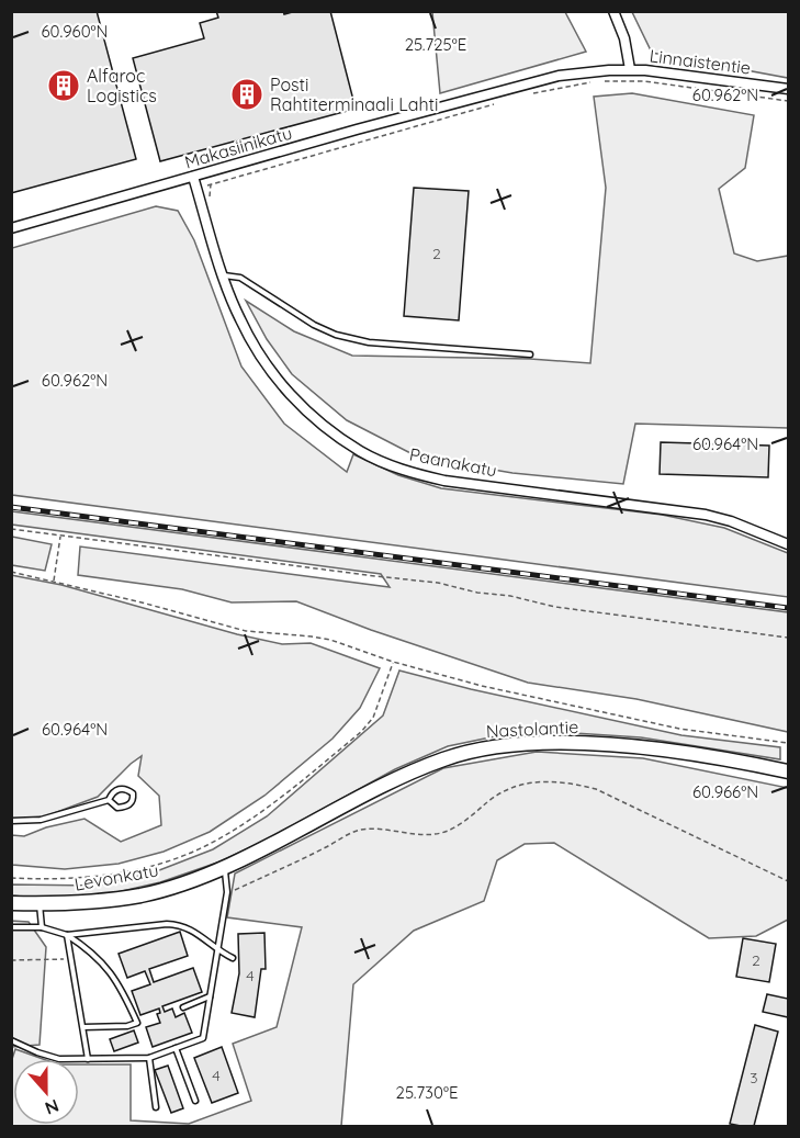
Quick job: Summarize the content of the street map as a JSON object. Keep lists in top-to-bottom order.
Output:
{
  "streets": {
    "main road": ["Nastolantie", "Levonkatu"],
    "street": ["Linnaistentie", "Makasiinikatu", "Paanakatu"]
  },
  "crossings": [
    ["Linnaistentie", "Makasiinikatu"],
    ["Makasiinikatu", "Paanakatu"],
    ["Nastolantie", "Levonkatu"]
  ],
  "places": {
    "building": ["Alfaroc Logistics", "Posti Rahtiterminaali Lahti"]
  },
  "house_numbers": [
    "2",
    "2",
    "4",
    "4",
    "3"
  ],
  "north": "bottom",
  "coordinates": [
    "60.960°N",
    "25.725°E",
    "60.962°N",
    "60.964°N",
    "60.966°N",
    "25.730°E"
  ]
}
